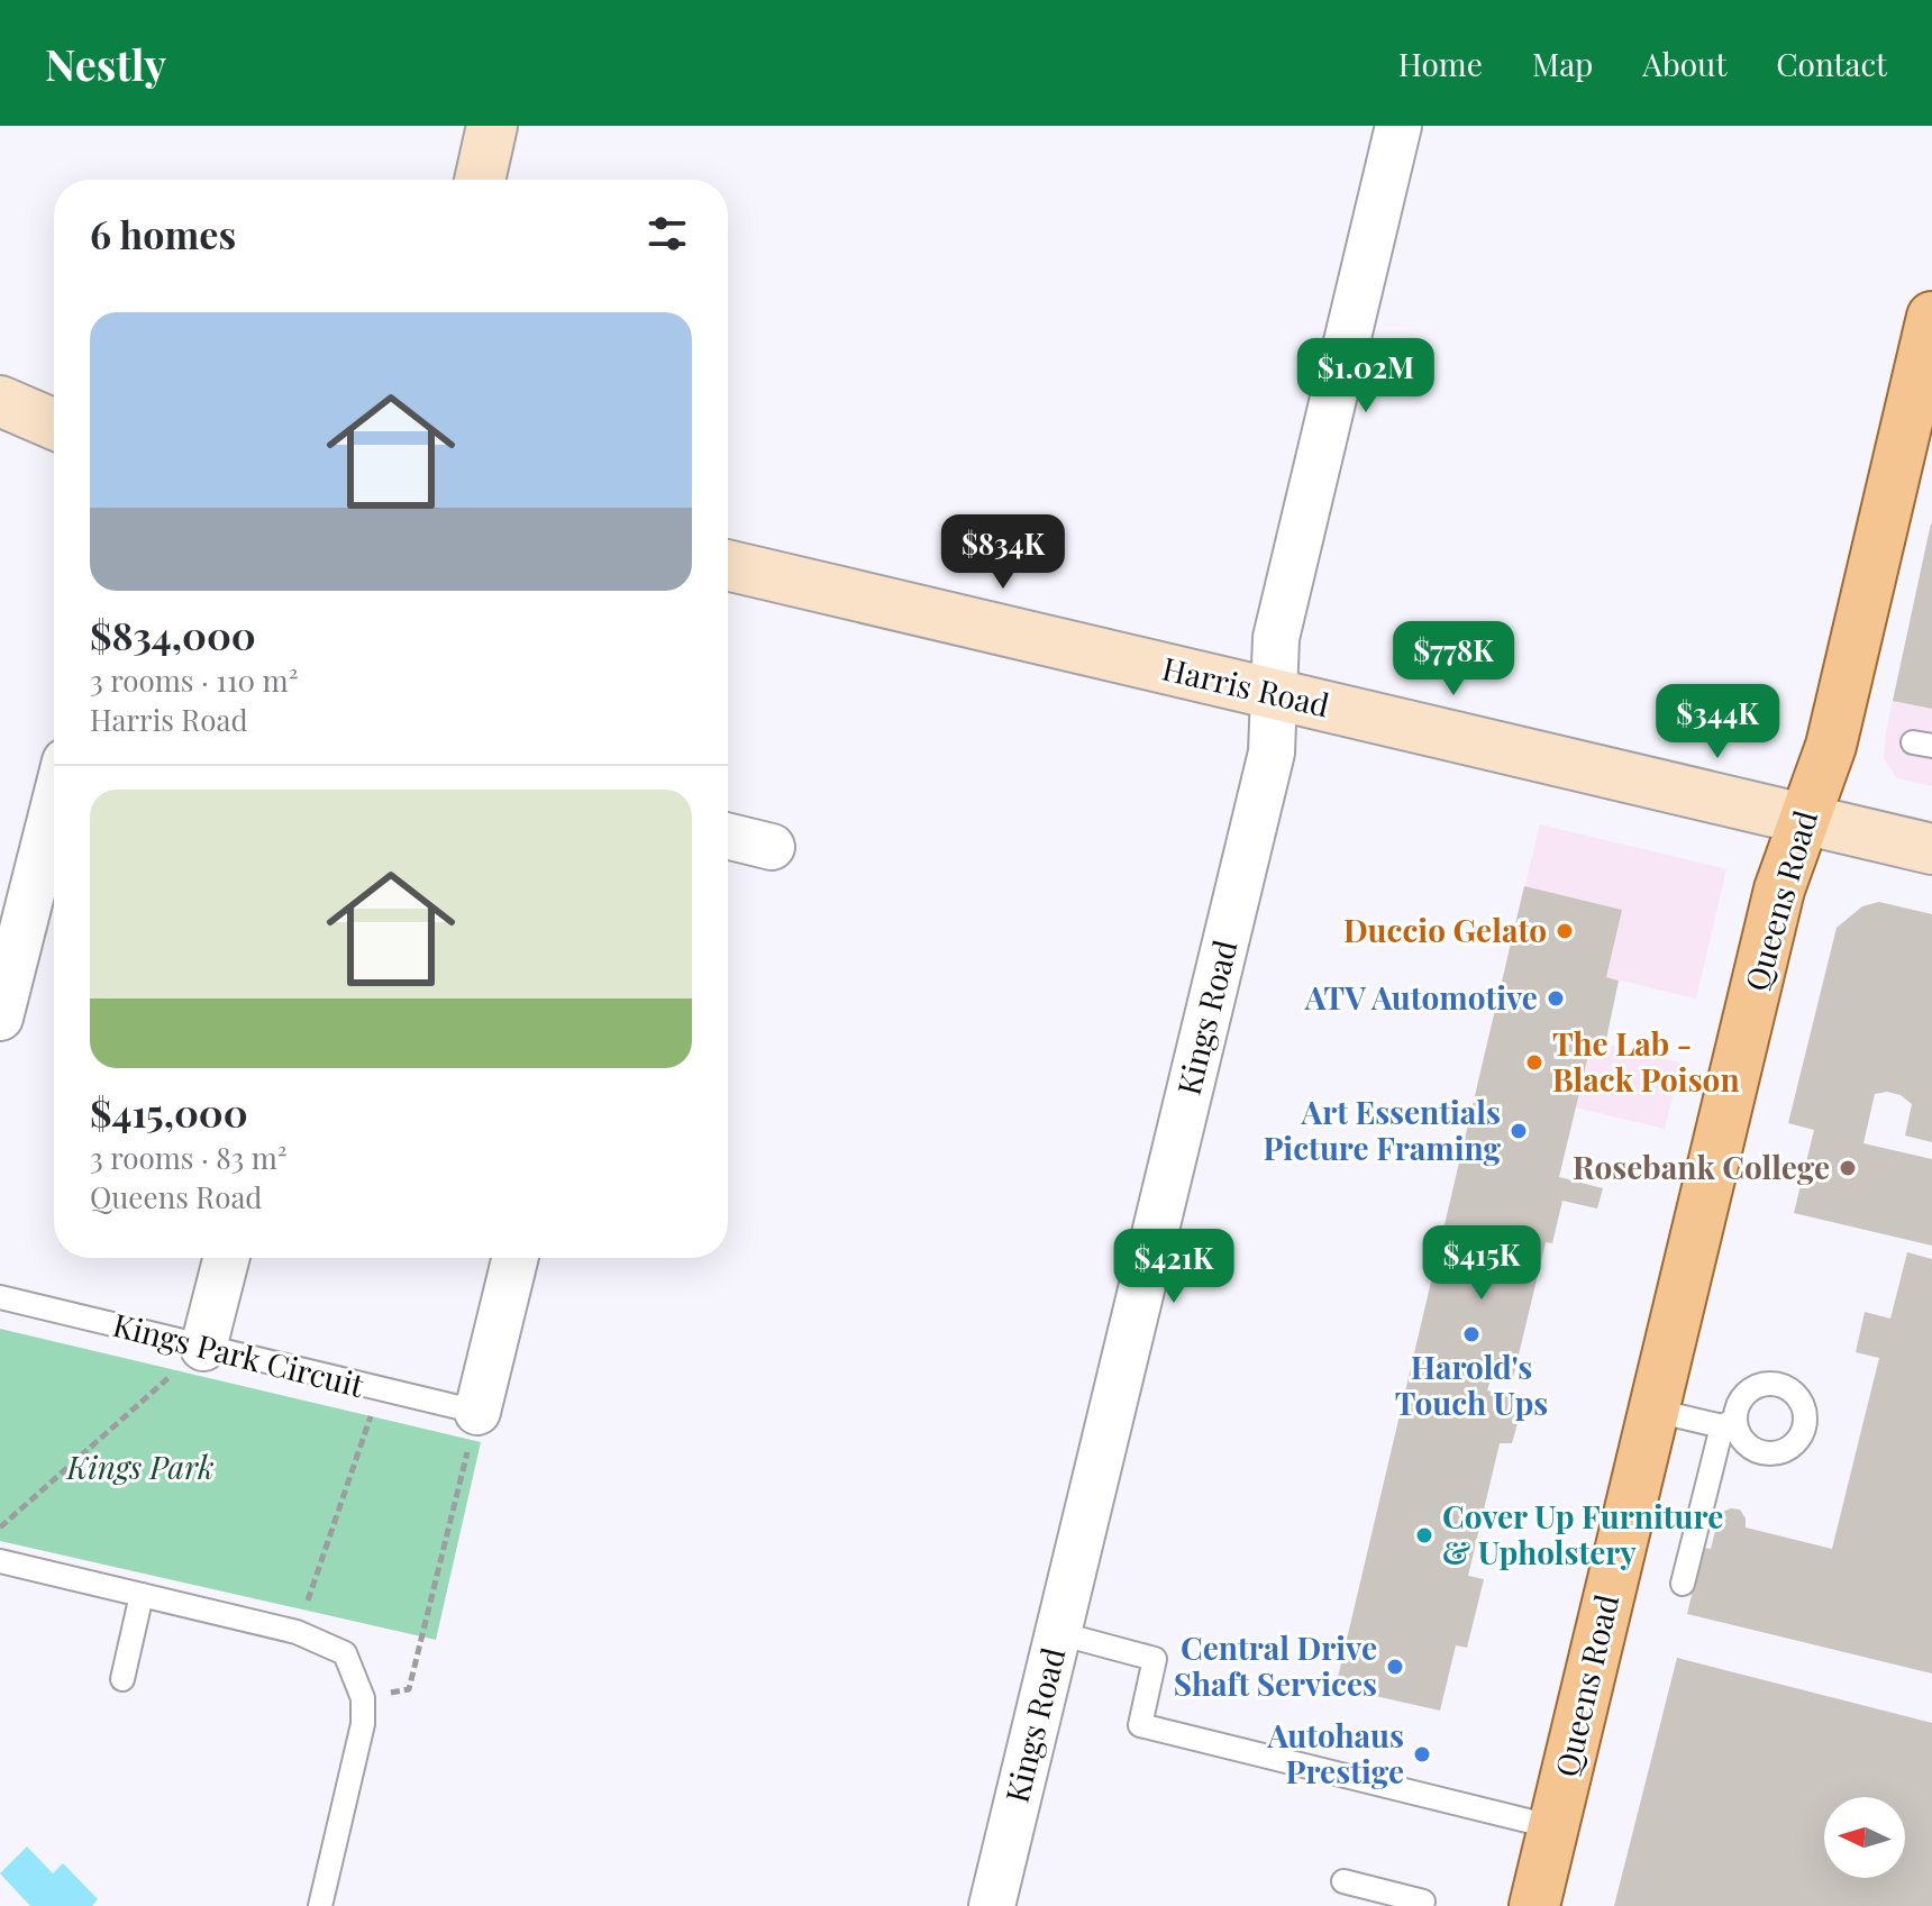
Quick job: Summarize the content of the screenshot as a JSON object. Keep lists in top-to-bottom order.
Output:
{
  "streets": {
    "main road": ["Harris Road", "Queens Road"],
    "street": ["Kings Road"],
    "lane": ["Kings Park Circuit"]
  },
  "crossings": [
    ["Harris Road", "Queens Road"],
    ["Harris Road", "Kings Road"]
  ],
  "parks": ["Kings Park"],
  "places": [
    "Duccio Gelato",
    "ATV Automotive",
    "The Lab - Black Poison",
    "Art Essentials Picture Framing",
    "Rosebank College",
    "Harold's Touch Ups",
    "Cover Up Furniture & Upholstery",
    "Central Drive Shaft Services",
    "Autohaus Prestige"
  ],
  "north": "left",
  "page": {
    "header": "Nestly",
    "nav": [
      "Home",
      "Map",
      "About",
      "Contact"
    ],
    "heading": "6 homes",
    "list": [
      {
        "name": "$834,000",
        "note": "3 rooms · 110 m² · Harris Road"
      },
      {
        "name": "$415,000",
        "note": "3 rooms · 83 m² · Queens Road"
      }
    ],
    "price": [
      "$1.02M",
      "$834K",
      "$778K",
      "$344K",
      "$415K",
      "$421K"
    ]
  }
}
